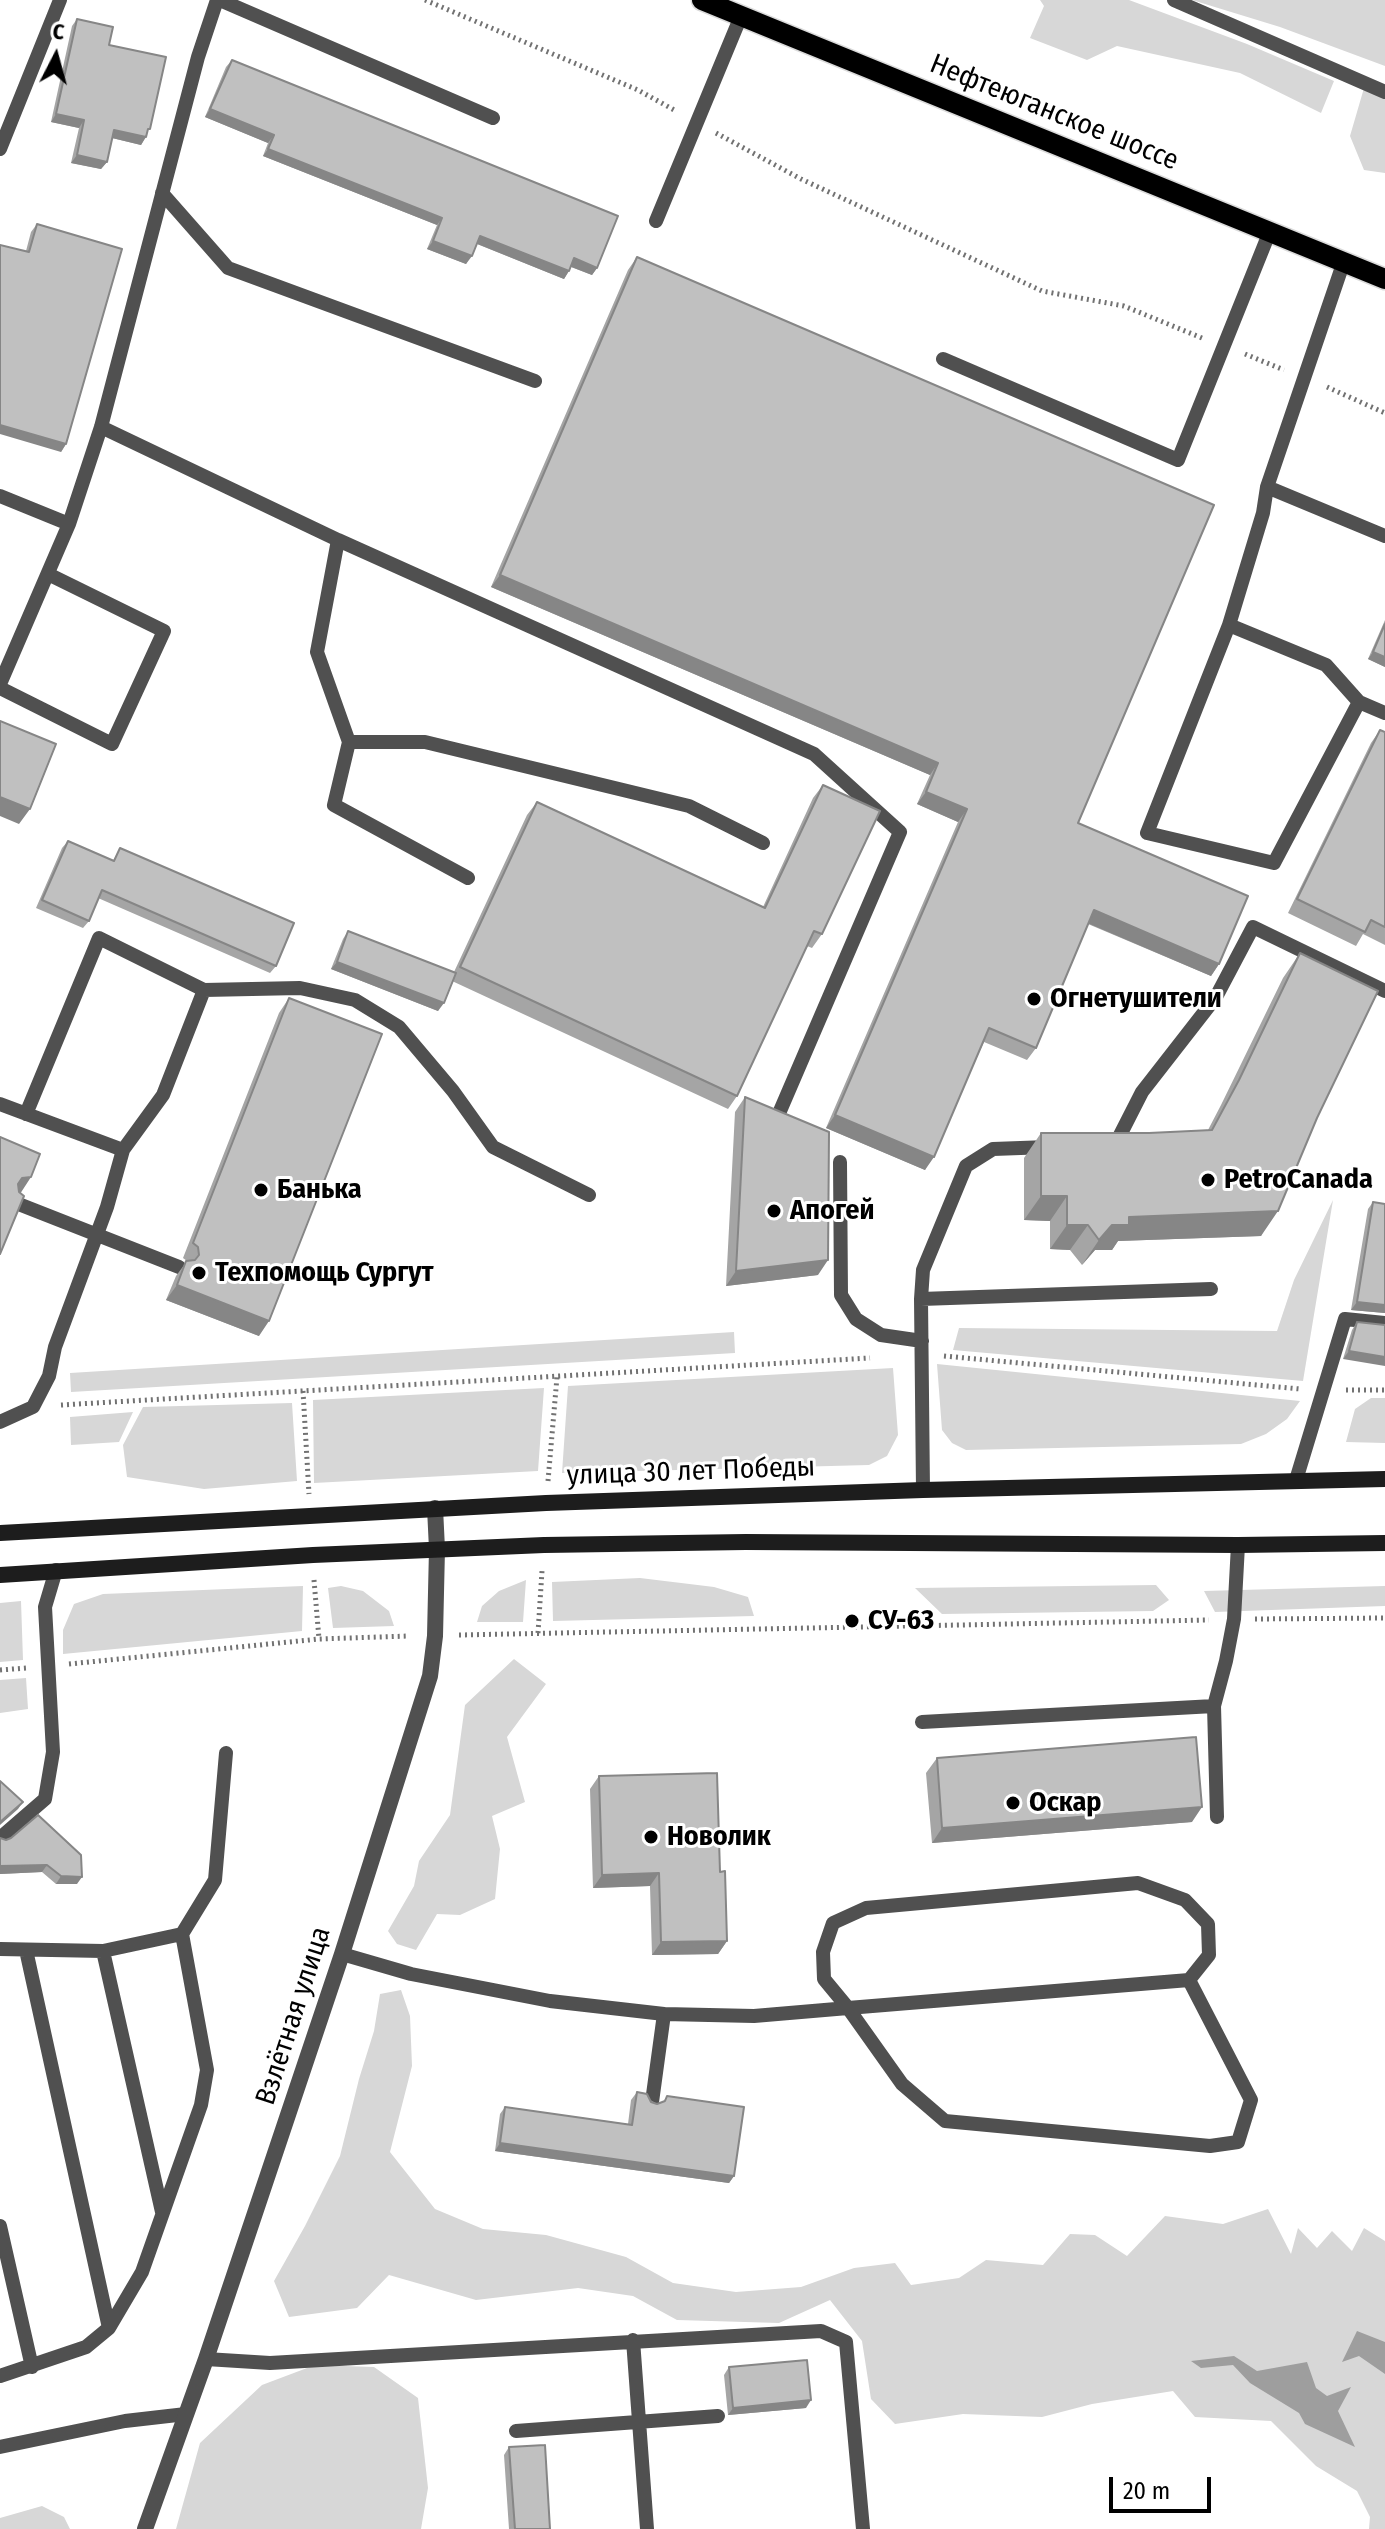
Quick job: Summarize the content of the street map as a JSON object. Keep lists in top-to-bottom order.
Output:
{
  "streets": {
    "main road": ["Нефтеюганское шоссе", "улица 30 лет Победы"],
    "street": ["Взлётная улица"]
  },
  "crossings": [
    ["улица 30 лет Победы", "Взлётная улица"]
  ],
  "places": [
    "Огнетушители",
    "PetroCanada",
    "Банька",
    "Апогей",
    "Техпомощь Сургут",
    "СУ-63",
    "Оскар",
    "Новолик"
  ],
  "scale_bar": "20 m",
  "north": "top"
}
